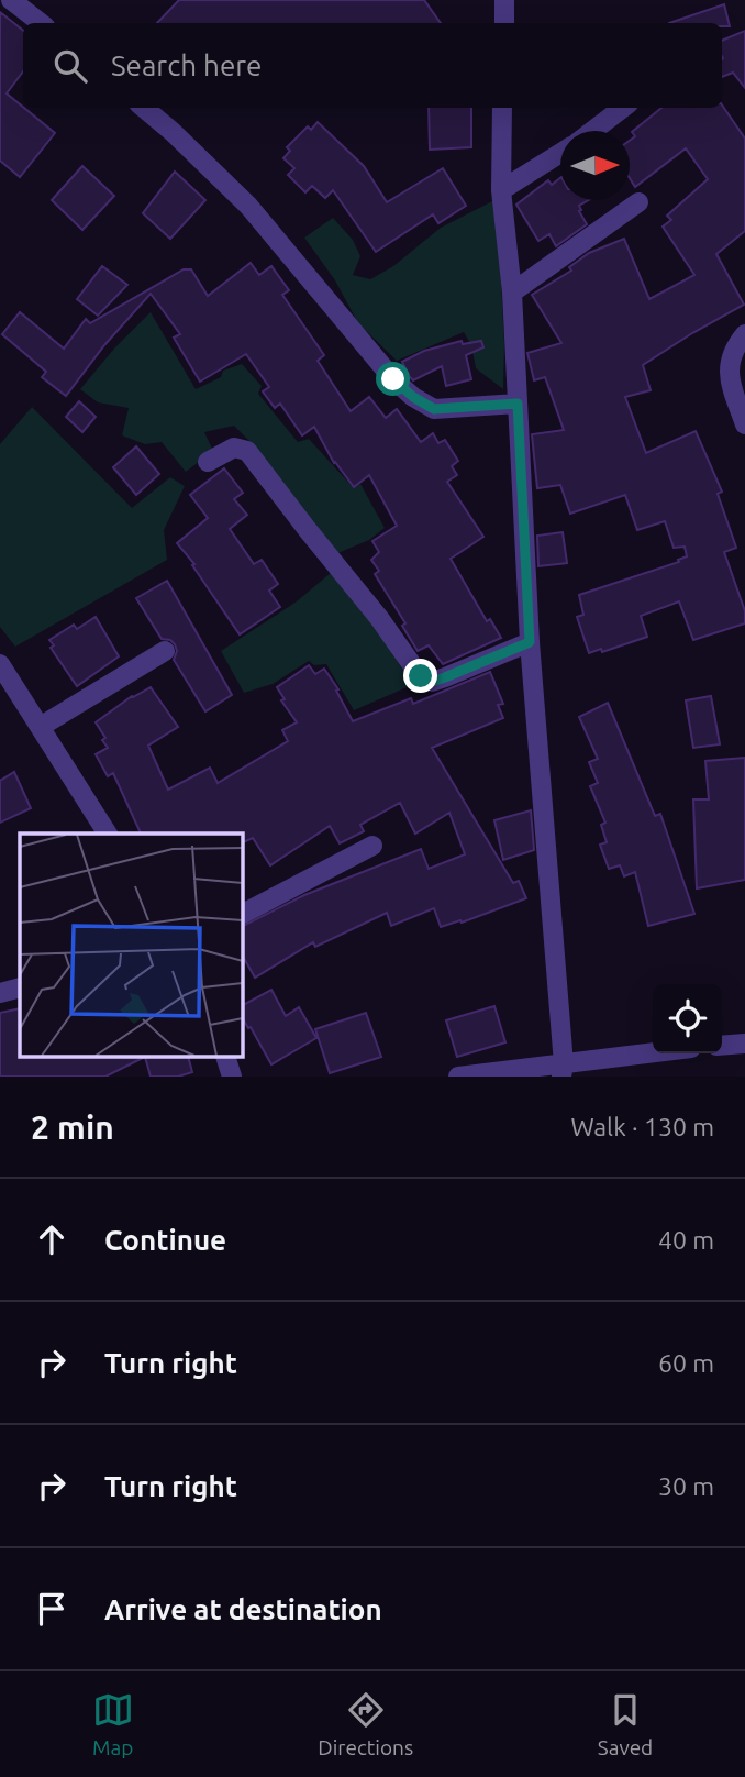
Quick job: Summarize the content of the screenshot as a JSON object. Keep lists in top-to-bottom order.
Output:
{
  "north": "right",
  "page": {
    "search": "Search here",
    "heading": ["2 min", "Walk · 130 m"],
    "list": [
      ["Continue", "40 m"],
      ["Turn right", "60 m"],
      ["Turn right", "30 m"],
      "Arrive at destination"
    ],
    "nav": ["Map", "Directions", "Saved"]
  }
}
